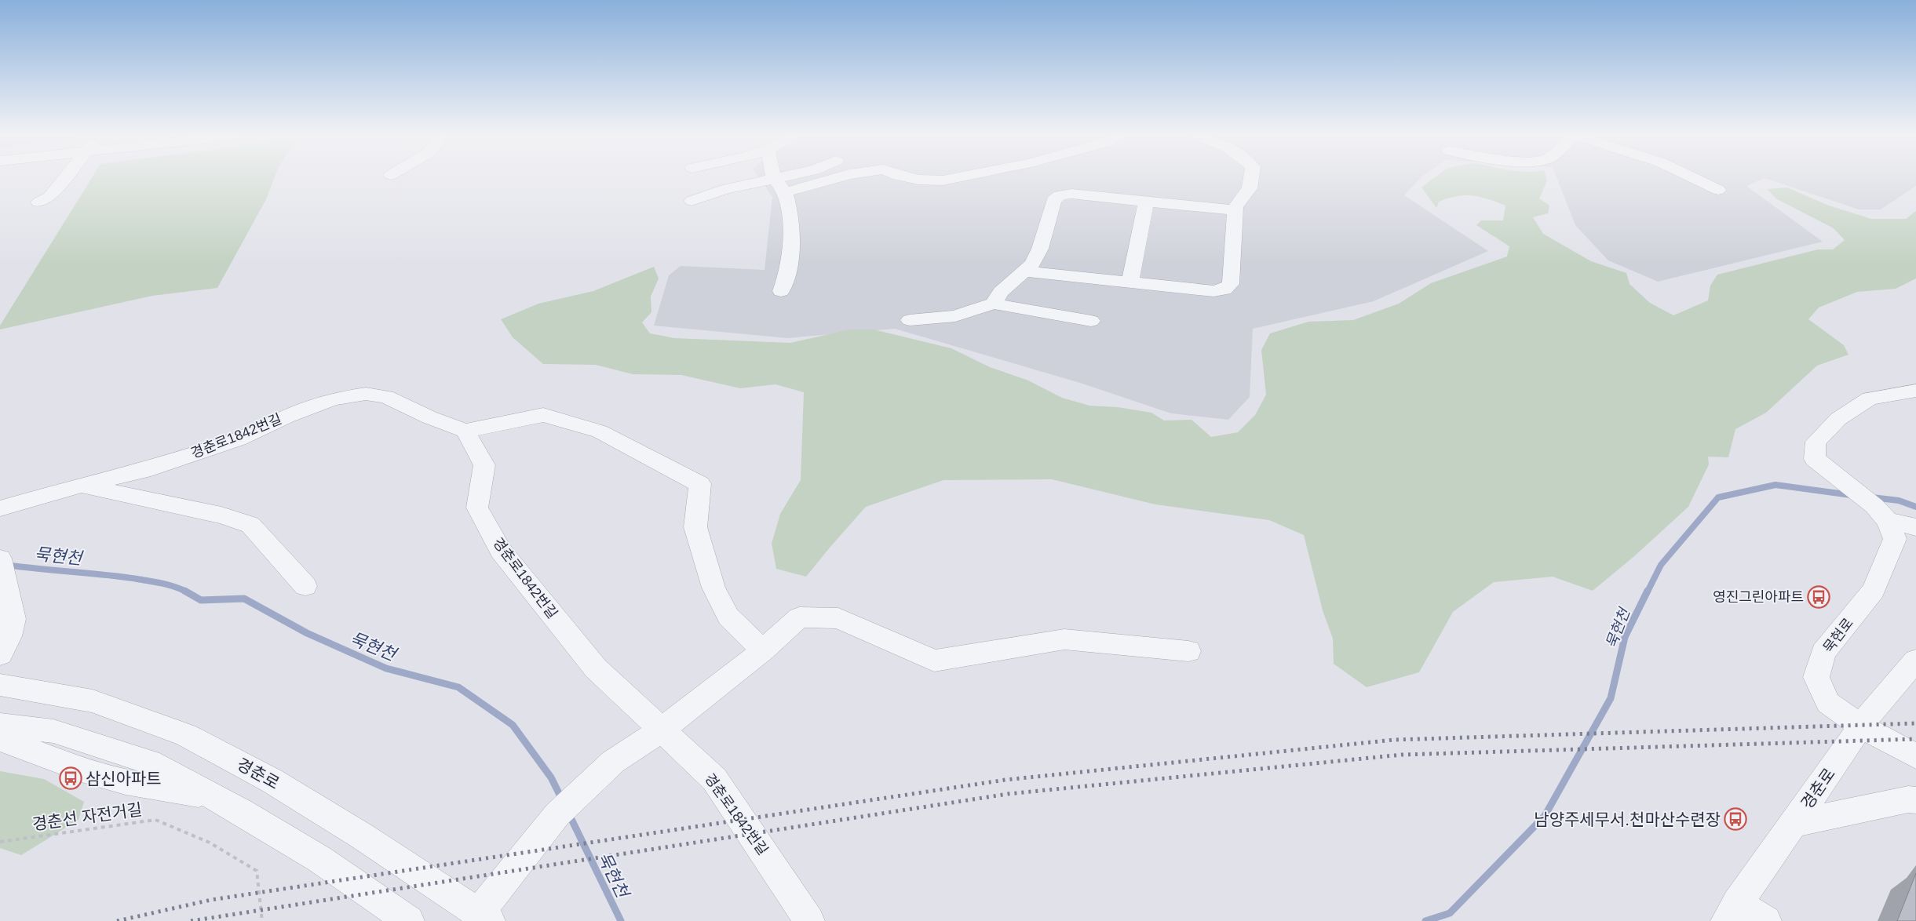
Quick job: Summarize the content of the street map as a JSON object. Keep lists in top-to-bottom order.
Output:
{
  "streets": {
    "street": ["경춘로1842번길", "묵현로", "경춘로"],
    "path": ["경춘선 자전거길"]
  },
  "crossings": [
    ["묵현로", "경춘로"]
  ],
  "water": ["묵현천"],
  "places": {
    "bus stop": ["영진그린아파트", "삼신아파트", "남양주세무서.천마산수련장"]
  }
}
